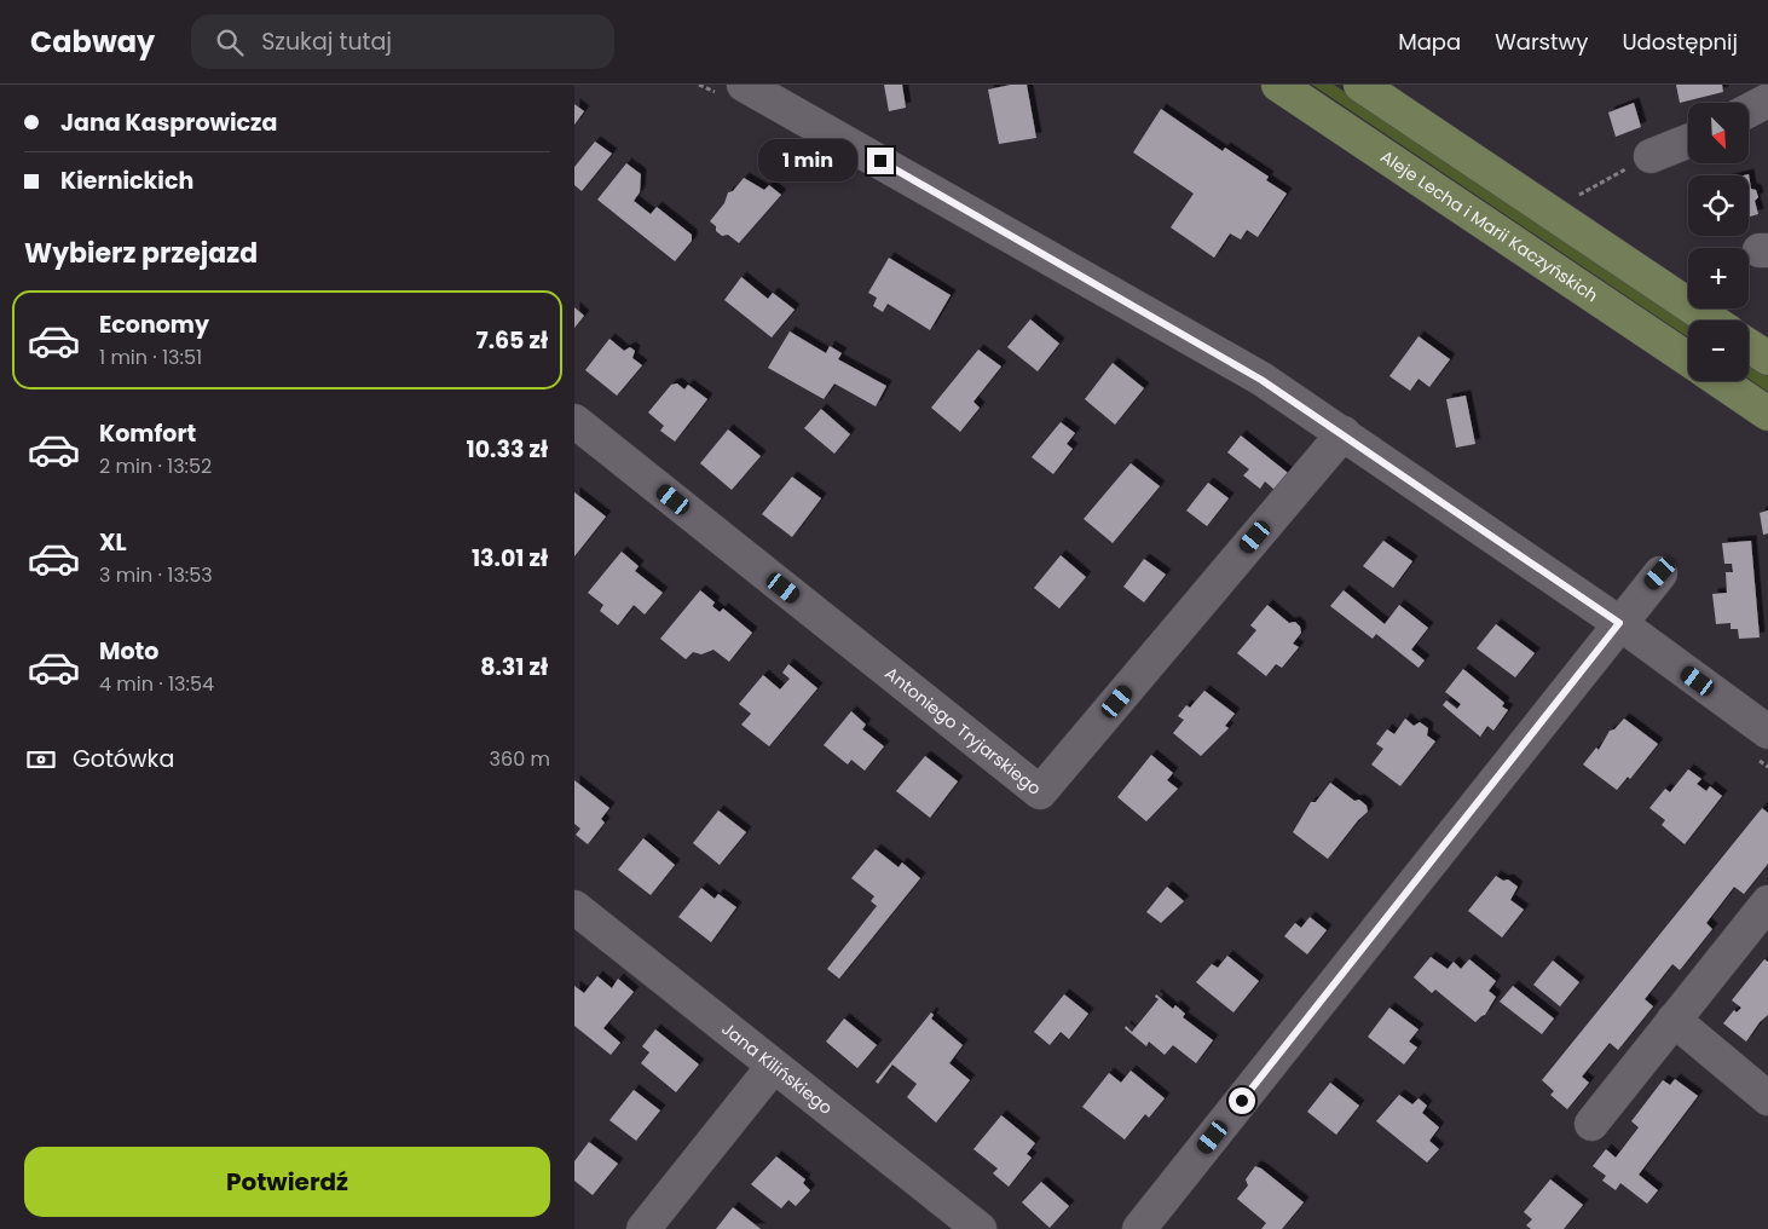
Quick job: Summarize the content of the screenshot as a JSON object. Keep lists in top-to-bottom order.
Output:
{
  "streets": {
    "main road": ["Aleje Lecha i Marii Kaczyńskich"],
    "street": ["Antoniego Tryjarskiego", "Jana Kilińskiego"]
  },
  "north": "bottom right",
  "page": {
    "header": "Cabway",
    "search": "Szukaj tutaj",
    "nav": ["Mapa", "Warstwy", "Udostępnij"],
    "banner": ["Jana Kasprowicza", "Kiernickich"],
    "map_buttons": ["+", "−"],
    "bubble": "1 min",
    "heading": "Wybierz przejazd",
    "list": [
      {
        "name": "Economy",
        "note": "1 min · 13:51",
        "value": "7.65 zł"
      },
      {
        "name": "Komfort",
        "note": "2 min · 13:52",
        "value": "10.33 zł"
      },
      {
        "name": "XL",
        "note": "3 min · 13:53",
        "value": "13.01 zł"
      },
      {
        "name": "Moto",
        "note": "4 min · 13:54",
        "value": "8.31 zł"
      }
    ],
    "pay": ["Gotówka", "360 m"],
    "buttons": "Potwierdź"
  }
}
